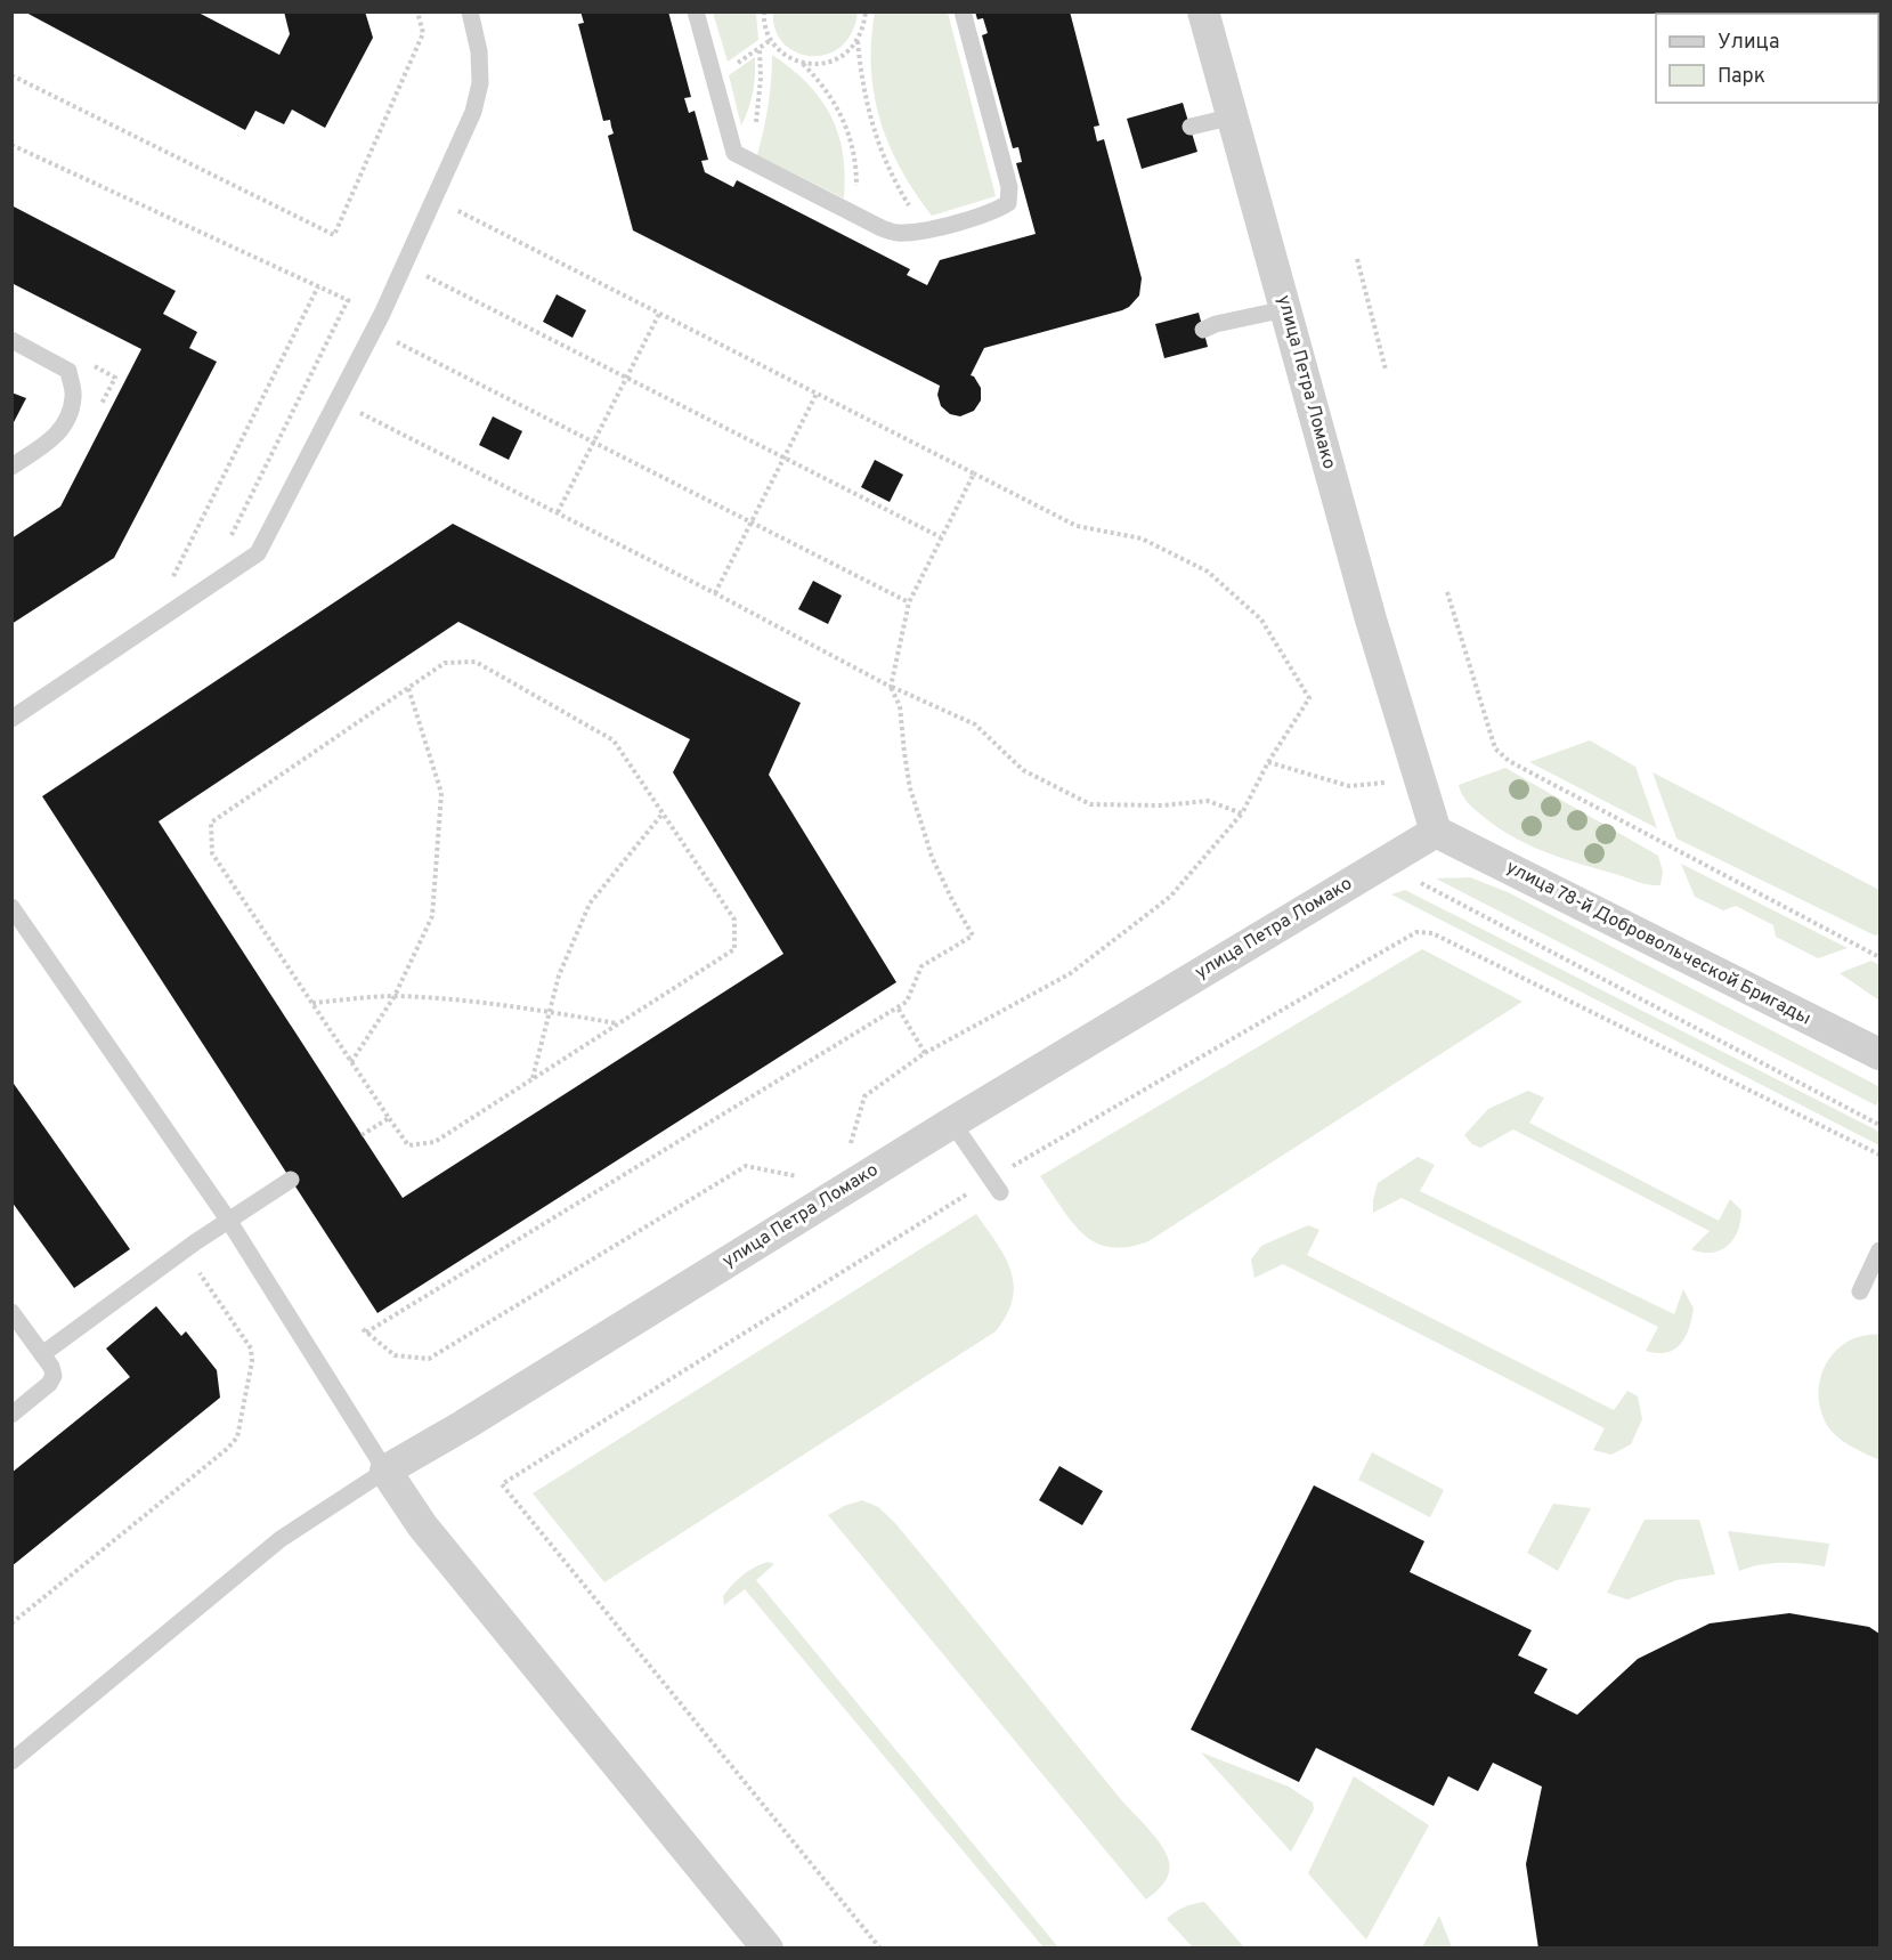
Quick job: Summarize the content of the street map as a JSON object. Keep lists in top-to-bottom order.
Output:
{
  "streets": {
    "street": ["улица Петра Ломако", "улица 78-й Добровольческой Бригады"]
  },
  "crossings": [
    ["улица Петра Ломако", "улица 78-й Добровольческой Бригады"]
  ],
  "legend": ["Улица", "Парк"]
}
